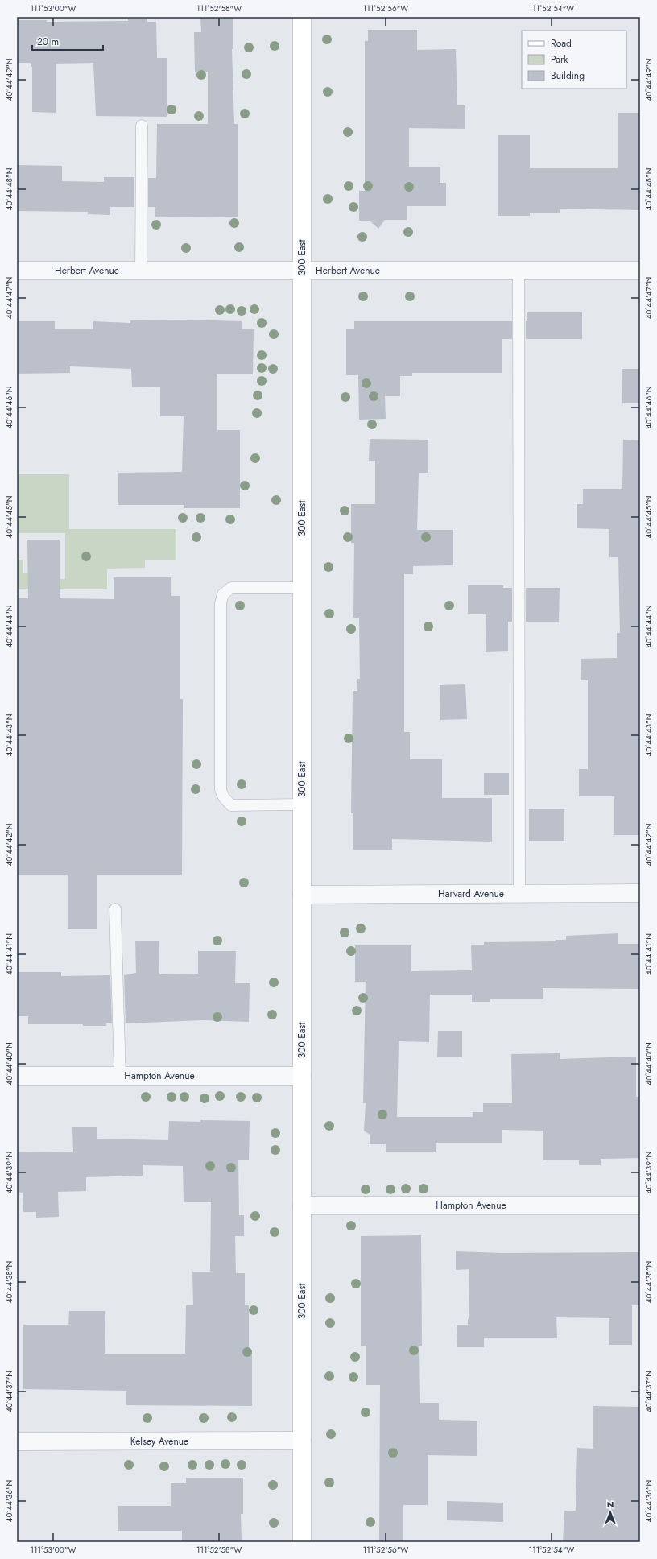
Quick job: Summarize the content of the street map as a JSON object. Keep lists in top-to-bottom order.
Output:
{
  "streets": {
    "street": [
      "300 East",
      "Herbert Avenue",
      "Harvard Avenue",
      "Hampton Avenue",
      "Kelsey Avenue"
    ]
  },
  "crossings": [
    ["300 East", "Herbert Avenue"],
    ["300 East", "Harvard Avenue"],
    ["300 East", "Hampton Avenue"],
    ["300 East", "Kelsey Avenue"]
  ],
  "legend": ["Road", "Park", "Building"],
  "scale_bar": "20 m",
  "north": "top",
  "coordinates": [
    "111°53'00\"W",
    "111°52'58\"W",
    "111°52'56\"W",
    "111°52'54\"W",
    "40°44'49\"N",
    "40°44'48\"N",
    "40°44'47\"N",
    "40°44'46\"N",
    "40°44'45\"N",
    "40°44'44\"N",
    "40°44'43\"N",
    "40°44'42\"N",
    "40°44'41\"N",
    "40°44'40\"N",
    "40°44'39\"N",
    "40°44'38\"N",
    "40°44'37\"N",
    "40°44'36\"N"
  ]
}
